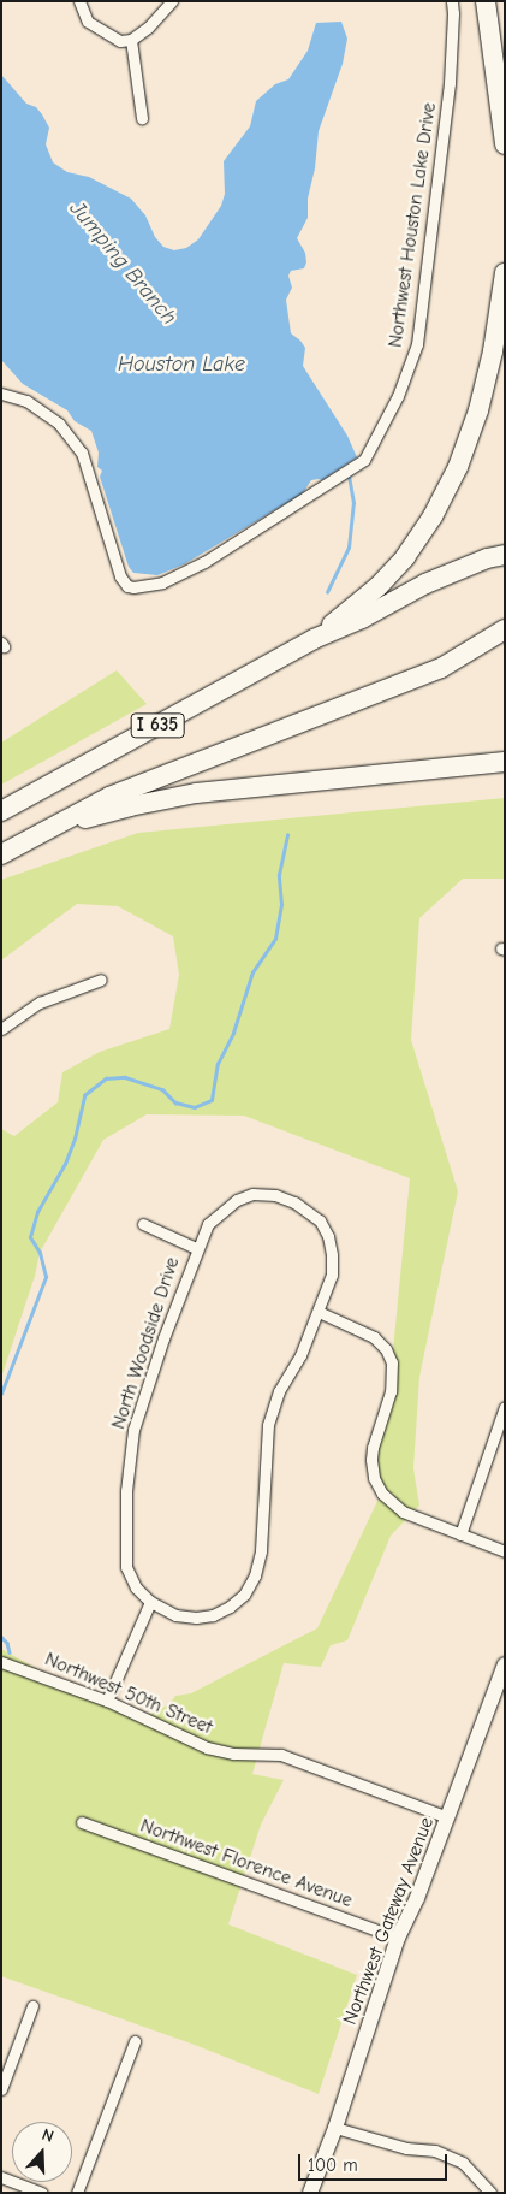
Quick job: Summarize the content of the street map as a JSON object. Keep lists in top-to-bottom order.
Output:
{
  "streets": {
    "highway": ["I 635"],
    "main road": ["Northwest Gateway Avenue"],
    "street": [
      "Northwest Houston Lake Drive",
      "North Woodside Drive",
      "Northwest 50th Street",
      "Northwest Florence Avenue"
    ]
  },
  "crossings": [
    ["Northwest 50th Street", "Northwest Gateway Avenue"],
    ["Northwest Florence Avenue", "Northwest Gateway Avenue"]
  ],
  "water": ["Jumping Branch", "Houston Lake"],
  "scale_bar": "100 m",
  "north": "top"
}
